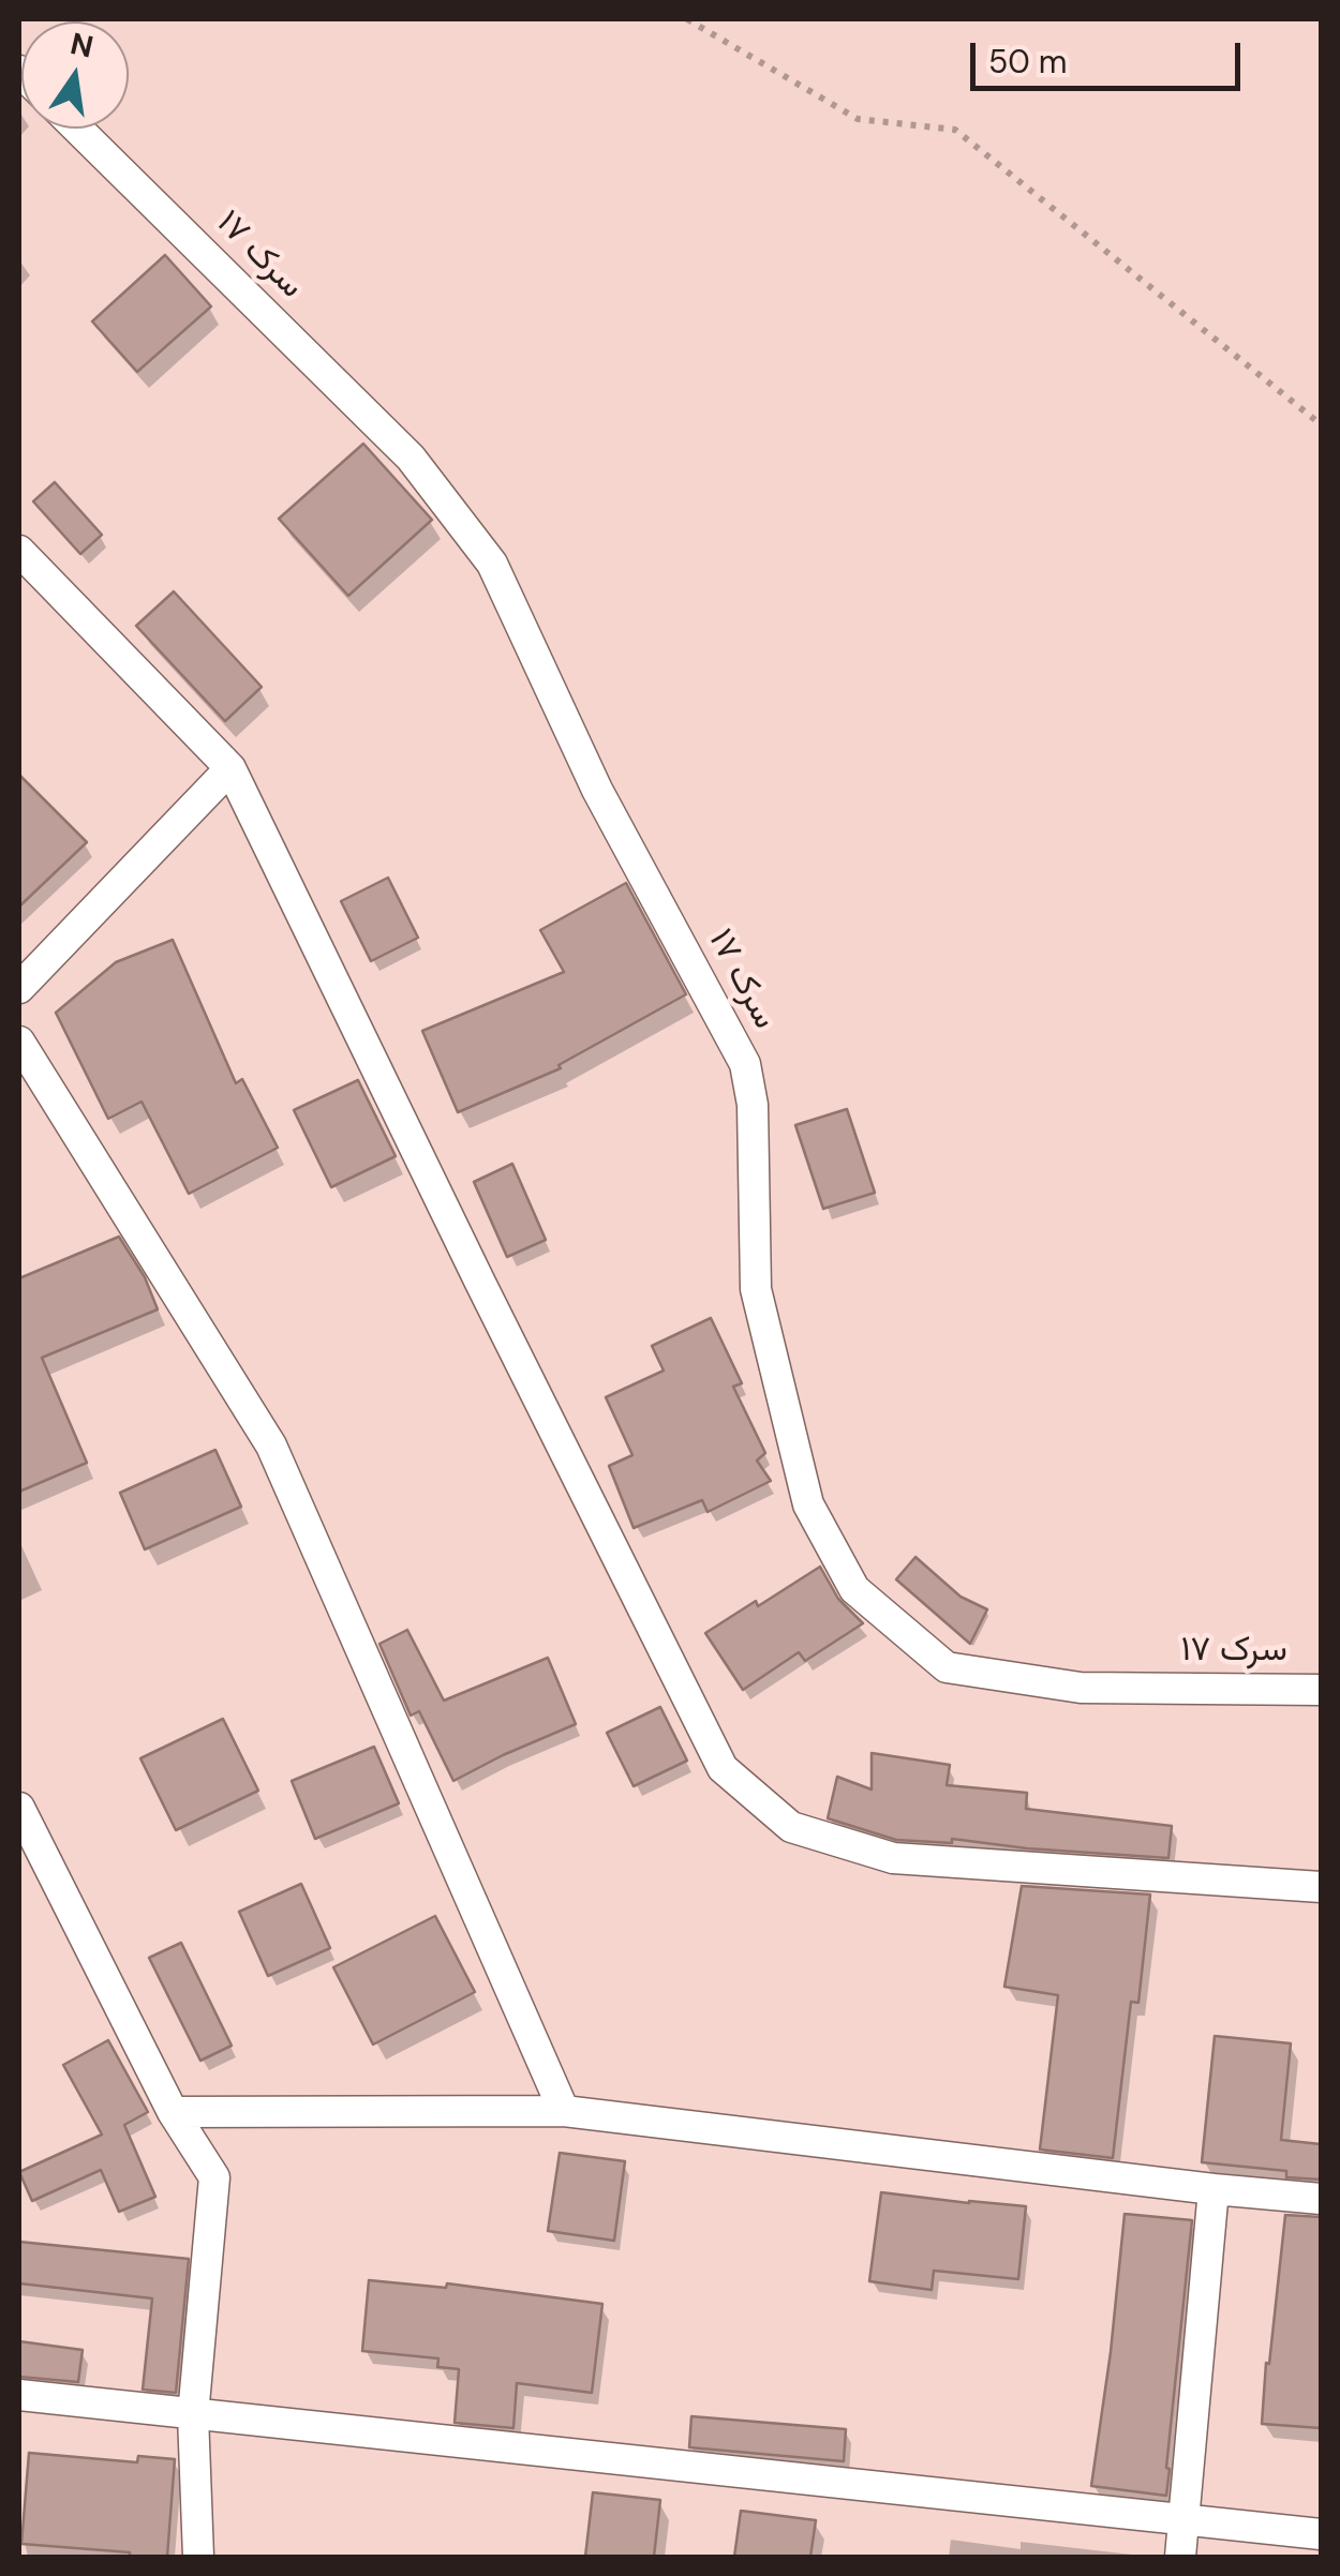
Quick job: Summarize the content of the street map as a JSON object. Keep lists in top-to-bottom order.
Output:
{
  "streets": {
    "street": ["سرک ۱۷"]
  },
  "scale_bar": "50 m",
  "north": "top"
}
